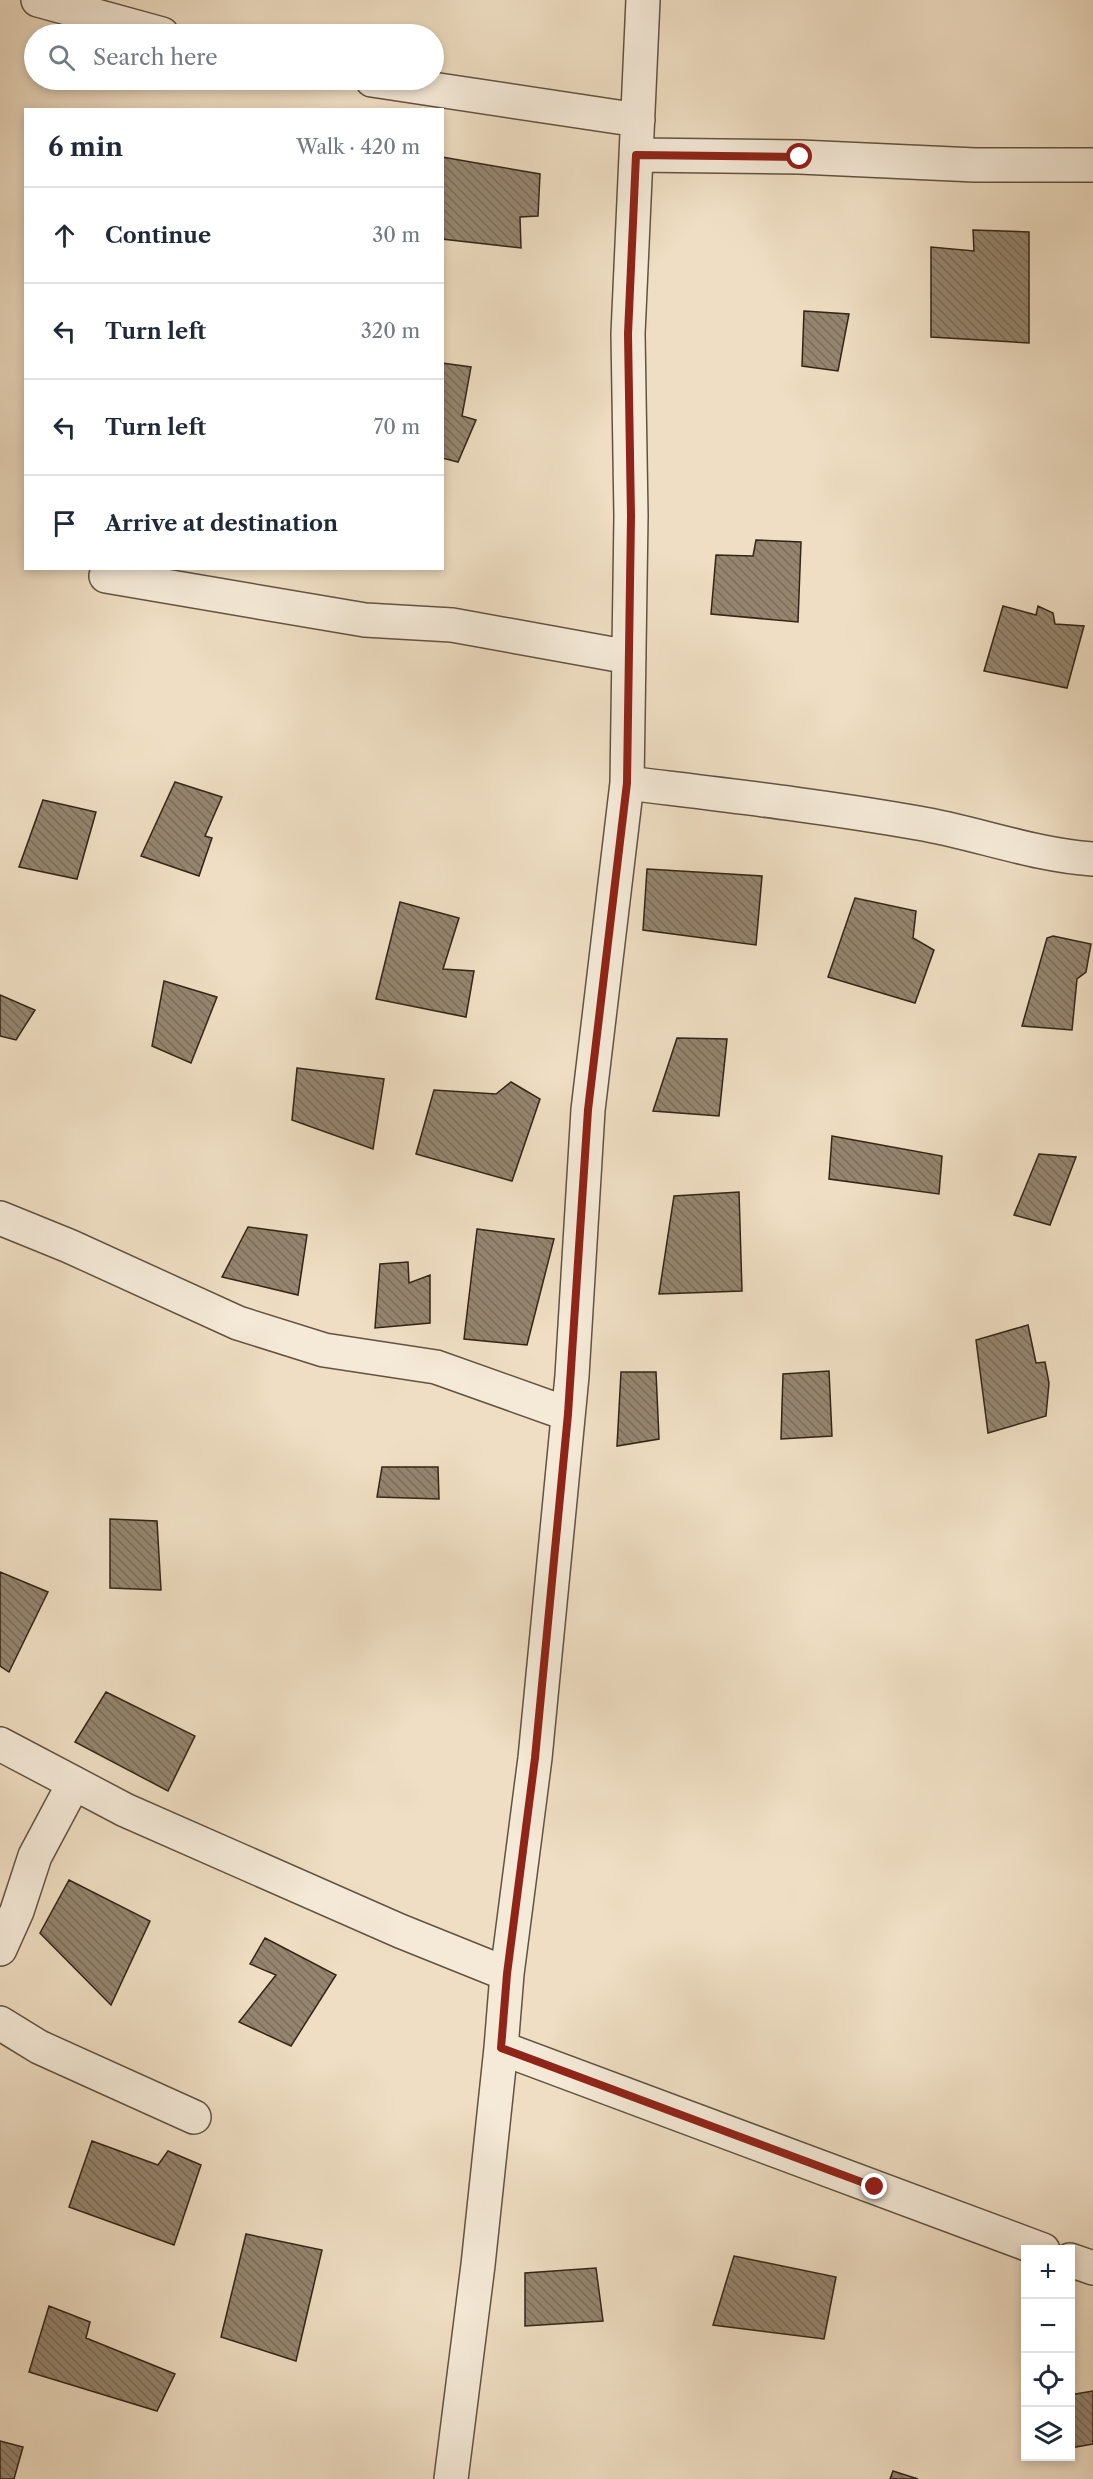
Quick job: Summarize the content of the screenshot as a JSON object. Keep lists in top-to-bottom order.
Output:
{
  "page": {
    "search": "Search here",
    "heading": ["6 min", "Walk · 420 m"],
    "list": [
      ["Continue", "30 m"],
      ["Turn left", "320 m"],
      ["Turn left", "70 m"],
      "Arrive at destination"
    ],
    "map_buttons": ["+", "−"]
  }
}
